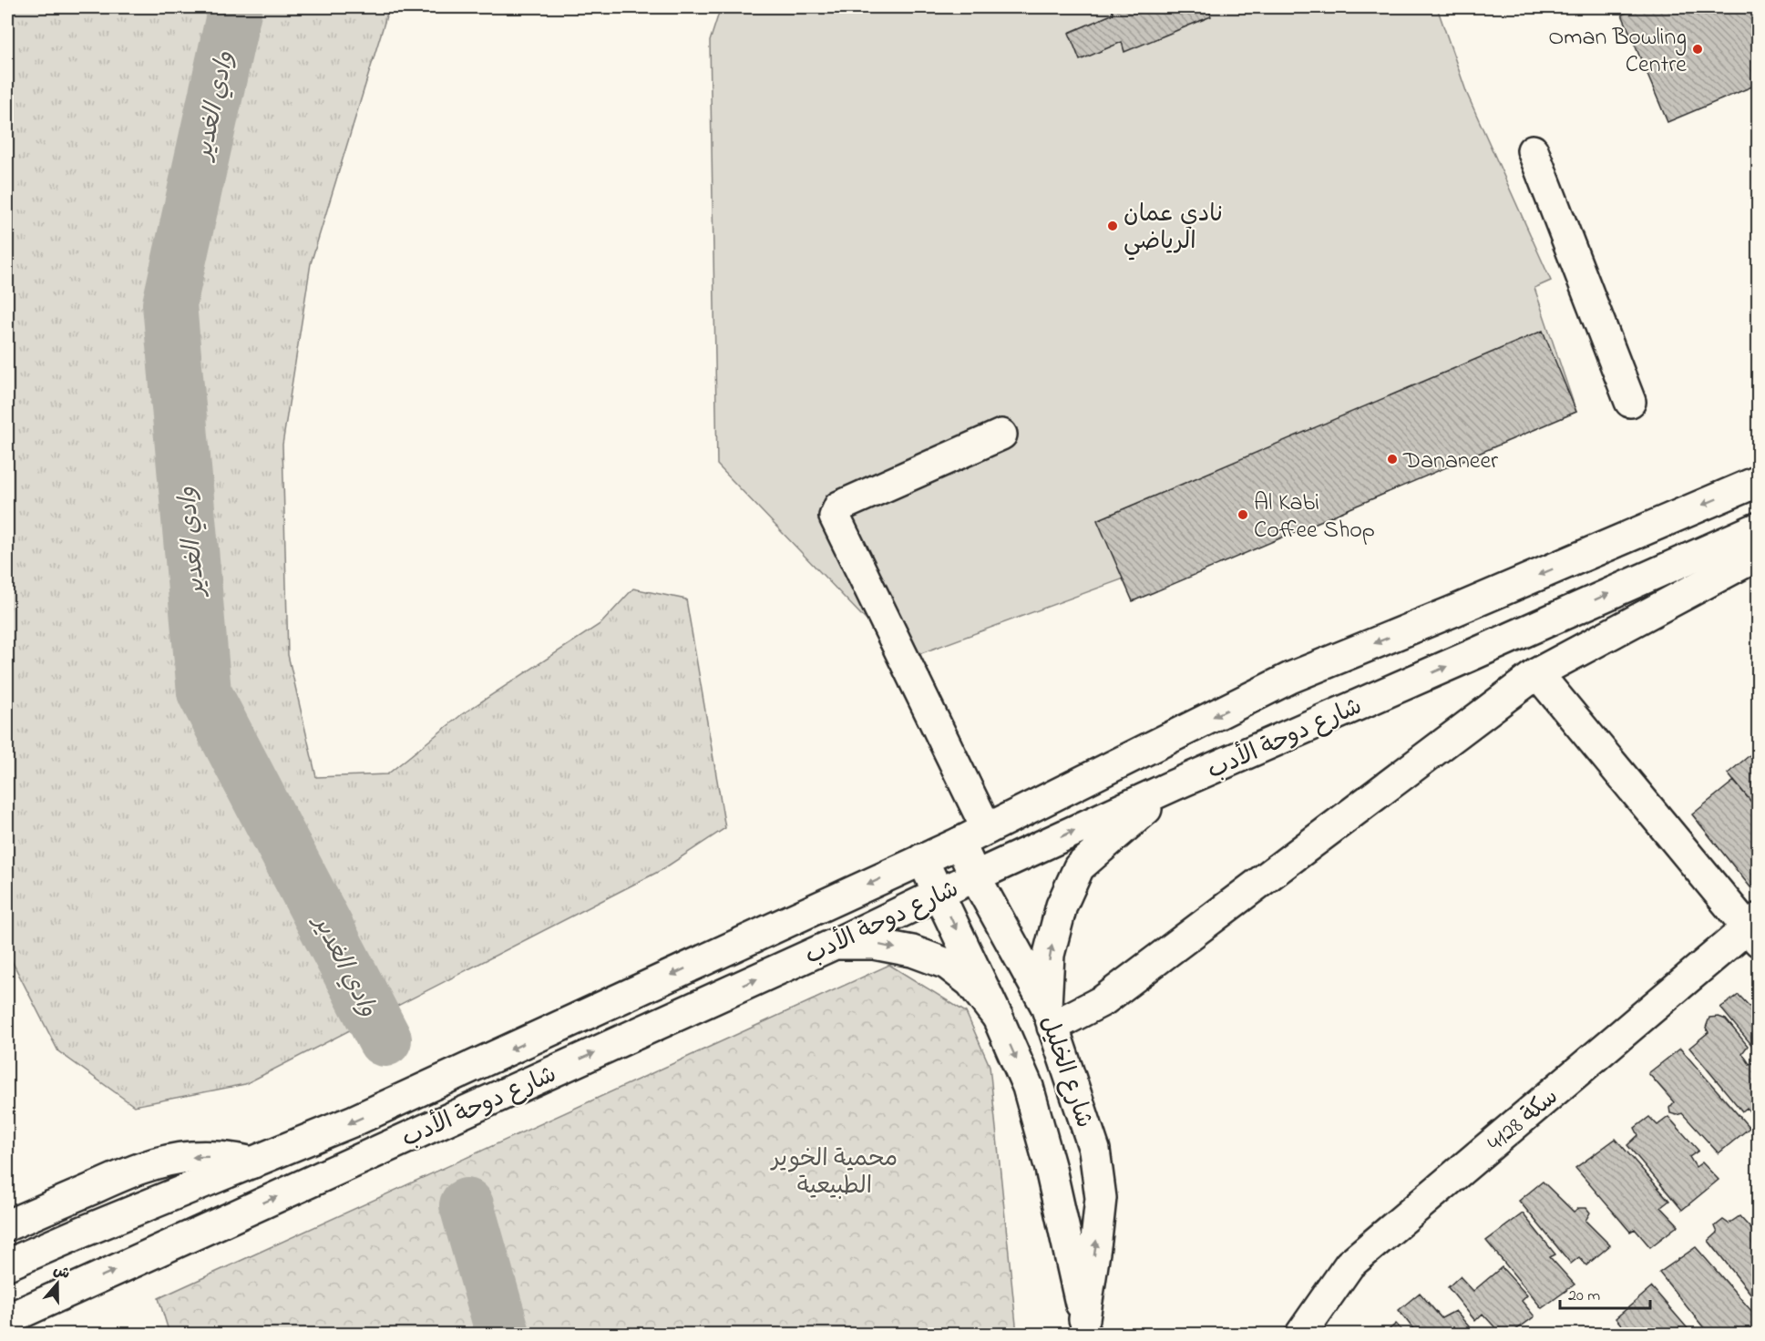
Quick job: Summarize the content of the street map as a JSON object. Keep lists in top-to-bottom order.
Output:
{
  "streets": {
    "main road": ["شارع دوحة الأدب", "شارع الخليل", "سكة 4128"]
  },
  "crossings": [
    ["شارع دوحة الأدب", "شارع الخليل"]
  ],
  "water": ["وادي الغدير"],
  "parks": ["محمية الخوير الطبيعية"],
  "places": [
    "Oman Bowling Centre",
    "نادي عمان الرياضي",
    "Dananeer",
    "Al Kabi Coffee Shop"
  ],
  "scale_bar": "20 m",
  "north": "top"
}
